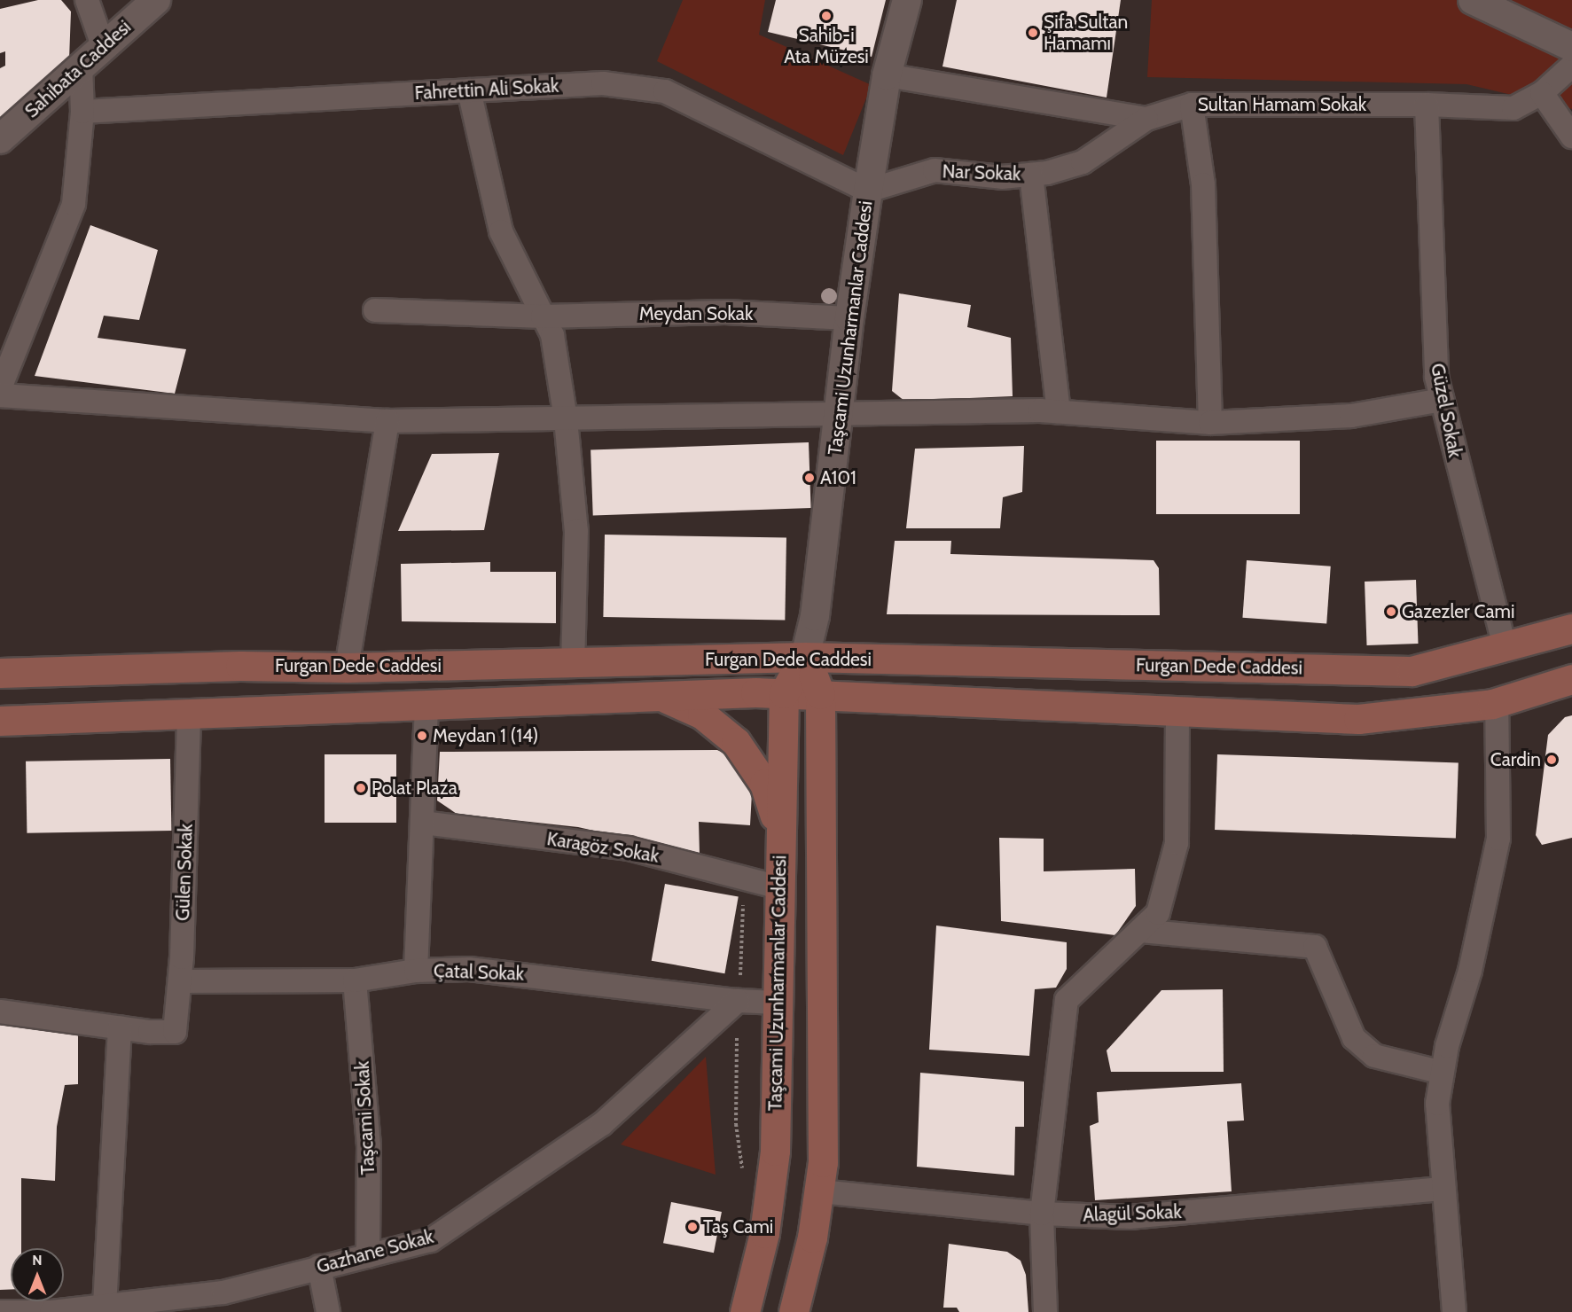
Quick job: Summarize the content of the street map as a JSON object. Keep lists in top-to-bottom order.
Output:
{
  "streets": {
    "main road": ["Taşcami Uzunharmanlar Caddesi", "Furgan Dede Caddesi"],
    "street": [
      "Sahibata Caddesi",
      "Fahrettin Ali Sokak",
      "Sultan Hamam Sokak",
      "Nar Sokak",
      "Meydan Sokak",
      "Güzel Sokak",
      "Karagöz Sokak",
      "Gülen Sokak",
      "Çatal Sokak",
      "Taşcami Sokak",
      "Alagül Sokak",
      "Gazhane Sokak"
    ]
  },
  "crossings": [
    ["Fahrettin Ali Sokak", "Nar Sokak"],
    ["Fahrettin Ali Sokak", "Taşcami Uzunharmanlar Caddesi"],
    ["Sultan Hamam Sokak", "Nar Sokak"],
    ["Sultan Hamam Sokak", "Taşcami Uzunharmanlar Caddesi"],
    ["Sultan Hamam Sokak", "Güzel Sokak"],
    ["Nar Sokak", "Taşcami Uzunharmanlar Caddesi"],
    ["Meydan Sokak", "Taşcami Uzunharmanlar Caddesi"],
    ["Taşcami Uzunharmanlar Caddesi", "Furgan Dede Caddesi"],
    ["Taşcami Uzunharmanlar Caddesi", "Karagöz Sokak"],
    ["Taşcami Uzunharmanlar Caddesi", "Çatal Sokak"],
    ["Güzel Sokak", "Furgan Dede Caddesi"],
    ["Furgan Dede Caddesi", "Gülen Sokak"],
    ["Gülen Sokak", "Çatal Sokak"],
    ["Çatal Sokak", "Taşcami Sokak"],
    ["Çatal Sokak", "Gazhane Sokak"],
    ["Taşcami Sokak", "Gazhane Sokak"]
  ],
  "places": [
    "Sahib-i Ata Müzesi",
    "Şifa Sultan Hamamı",
    "A101",
    "Gazezler Cami",
    "Meydan 1 (14)",
    "Cardin",
    "Polat Plaza",
    "Taş Cami"
  ],
  "north": "top"
}
